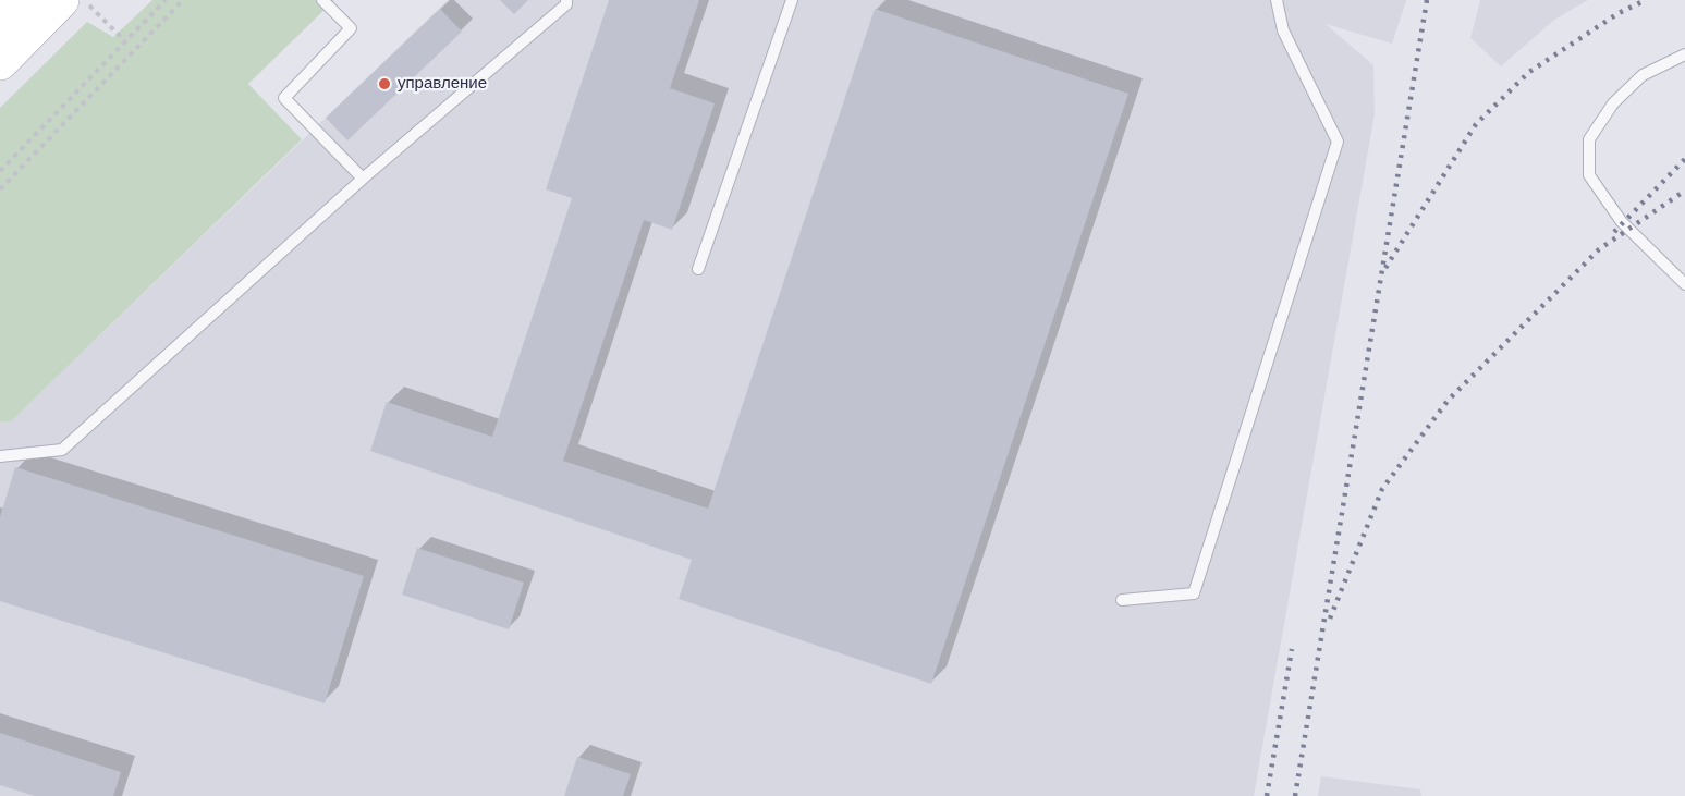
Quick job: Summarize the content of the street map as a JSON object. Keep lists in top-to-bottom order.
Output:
{
  "places": ["управление"]
}
